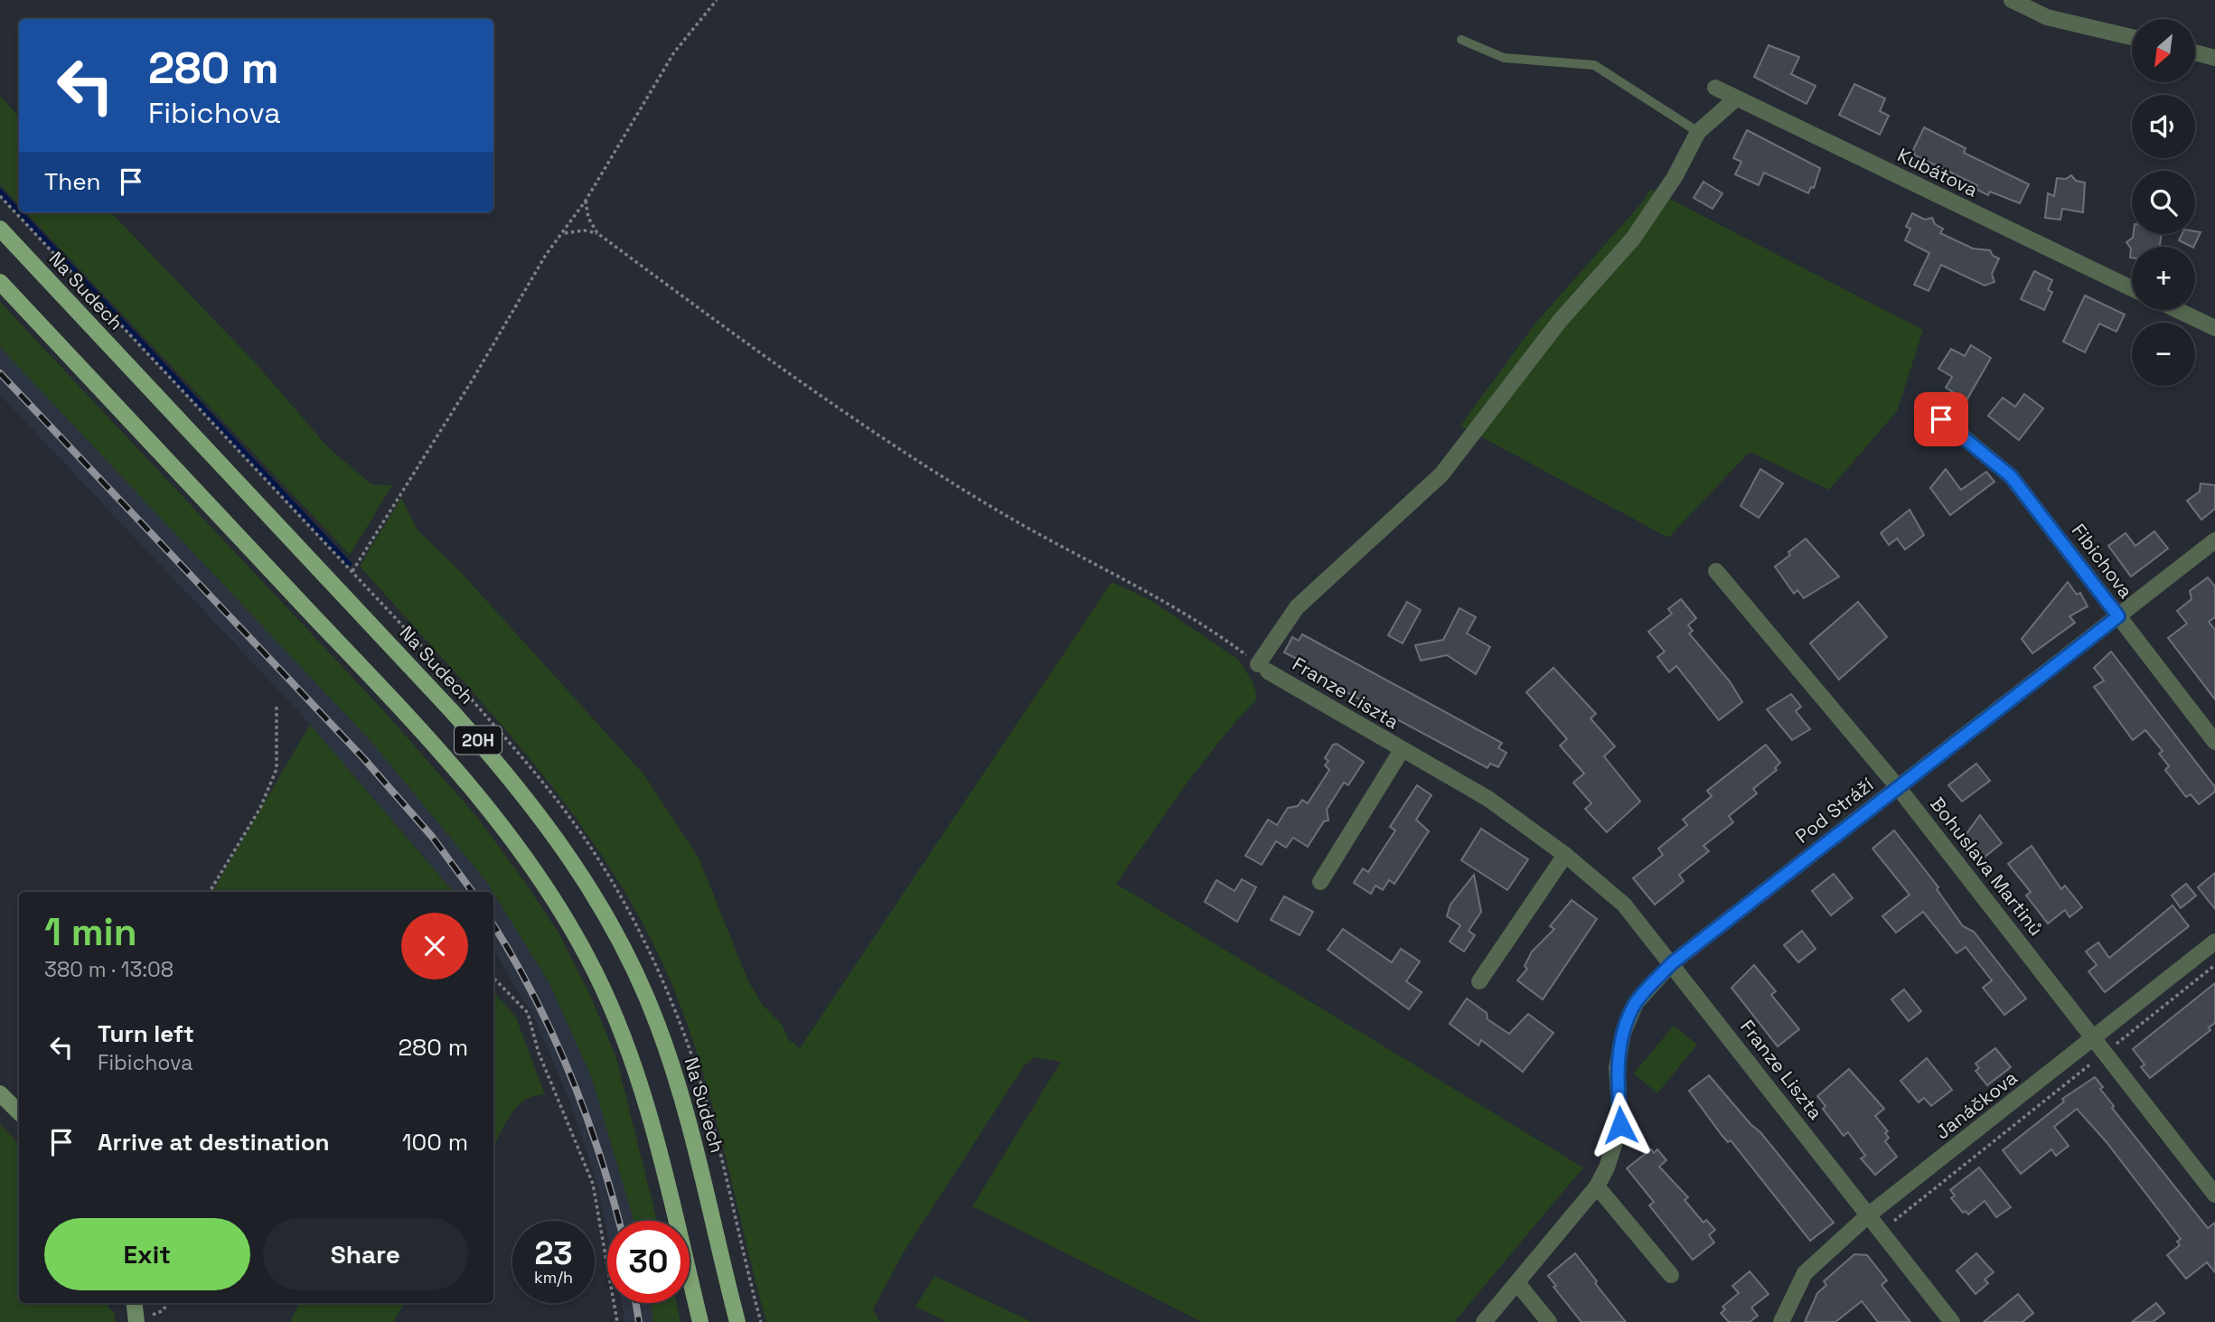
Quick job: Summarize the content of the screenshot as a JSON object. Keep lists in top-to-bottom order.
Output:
{
  "streets": {
    "main road": ["Na Sudech", "20H"],
    "street": [
      "Kubátova",
      "Fibichova",
      "Franze Liszta",
      "Pod Stráží",
      "Bohuslava Martinů",
      "Janáčkova"
    ]
  },
  "crossings": [
    ["Fibichova", "Pod Stráží"],
    ["Franze Liszta", "Pod Stráží"],
    ["Franze Liszta", "Janáčkova"],
    ["Pod Stráží", "Bohuslava Martinů"],
    ["Bohuslava Martinů", "Janáčkova"]
  ],
  "north": "bottom left",
  "page": {
    "map_buttons": ["+", "−"],
    "turn": ["280 m", "Fibichova"],
    "then": "Then",
    "heading": ["1 min", "380 m · 13:08"],
    "list": [
      {
        "name": "Turn left",
        "note": "Fibichova",
        "value": "280 m"
      },
      {
        "name": "Arrive at destination",
        "value": "100 m"
      }
    ],
    "buttons": ["Exit", "Share"],
    "speed": "23 km/h",
    "limit": "30"
  }
}
